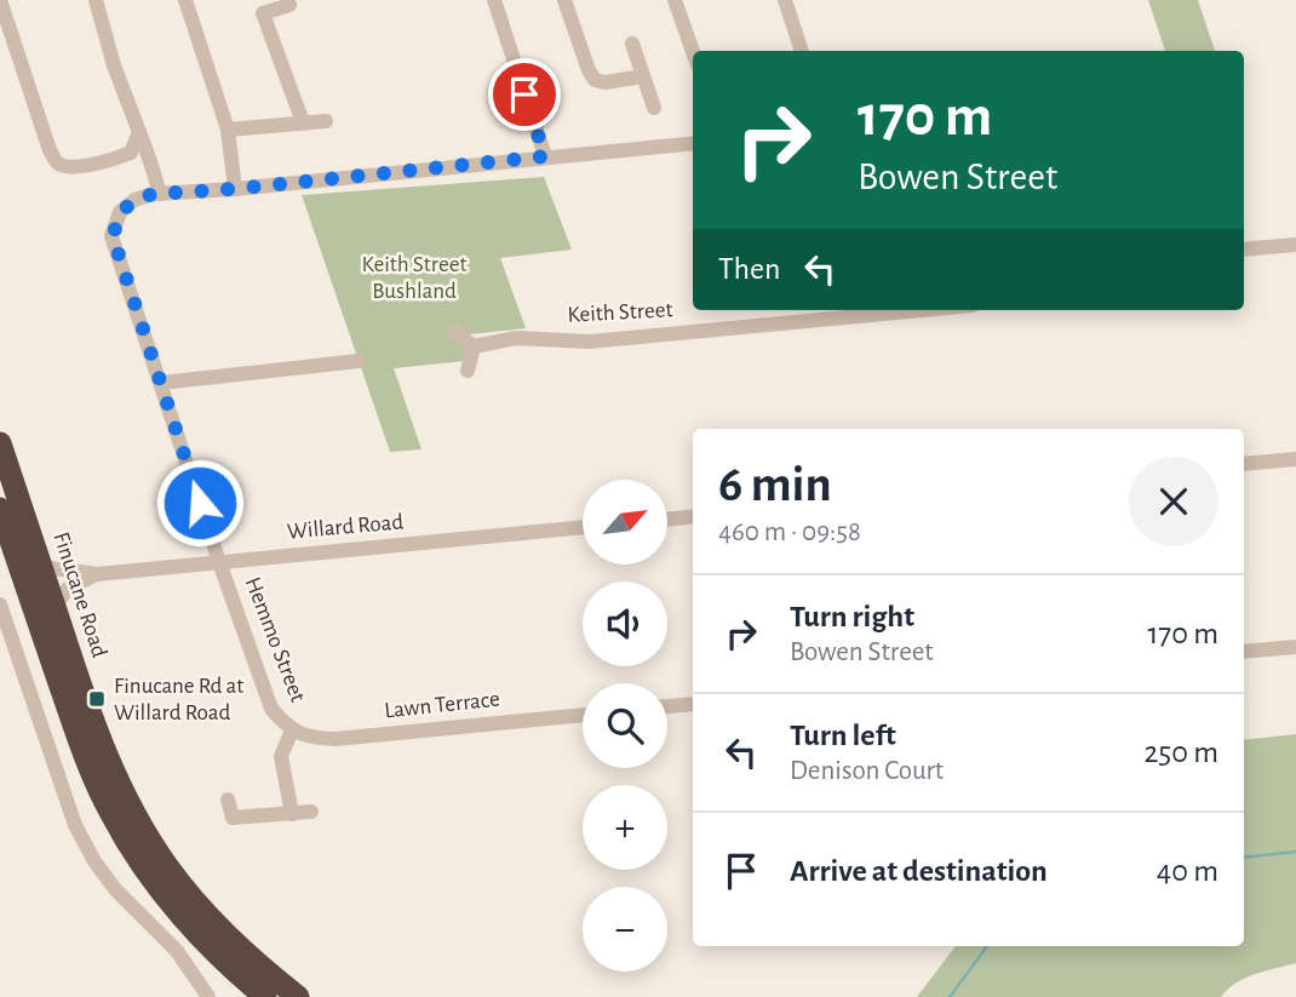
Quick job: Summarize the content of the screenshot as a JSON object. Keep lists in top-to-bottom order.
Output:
{
  "streets": {
    "highway": ["Finucane Road"],
    "street": [
      "Keith Street",
      "Willard Road",
      "Hemmo Street",
      "Lawn Terrace"
    ]
  },
  "crossings": [
    ["Willard Road", "Finucane Road"],
    ["Willard Road", "Hemmo Street"],
    ["Hemmo Street", "Lawn Terrace"]
  ],
  "parks": ["Keith Street Bushland"],
  "places": {
    "transit": ["Finucane Rd at Willard Road"]
  },
  "north": "top right",
  "page": {
    "turn": ["170 m", "Bowen Street"],
    "then": "Then",
    "heading": ["6 min", "460 m · 09:58"],
    "map_buttons": ["+", "−"],
    "list": [
      {
        "name": "Turn right",
        "note": "Bowen Street",
        "value": "170 m"
      },
      {
        "name": "Turn left",
        "note": "Denison Court",
        "value": "250 m"
      },
      {
        "name": "Arrive at destination",
        "value": "40 m"
      }
    ]
  }
}
